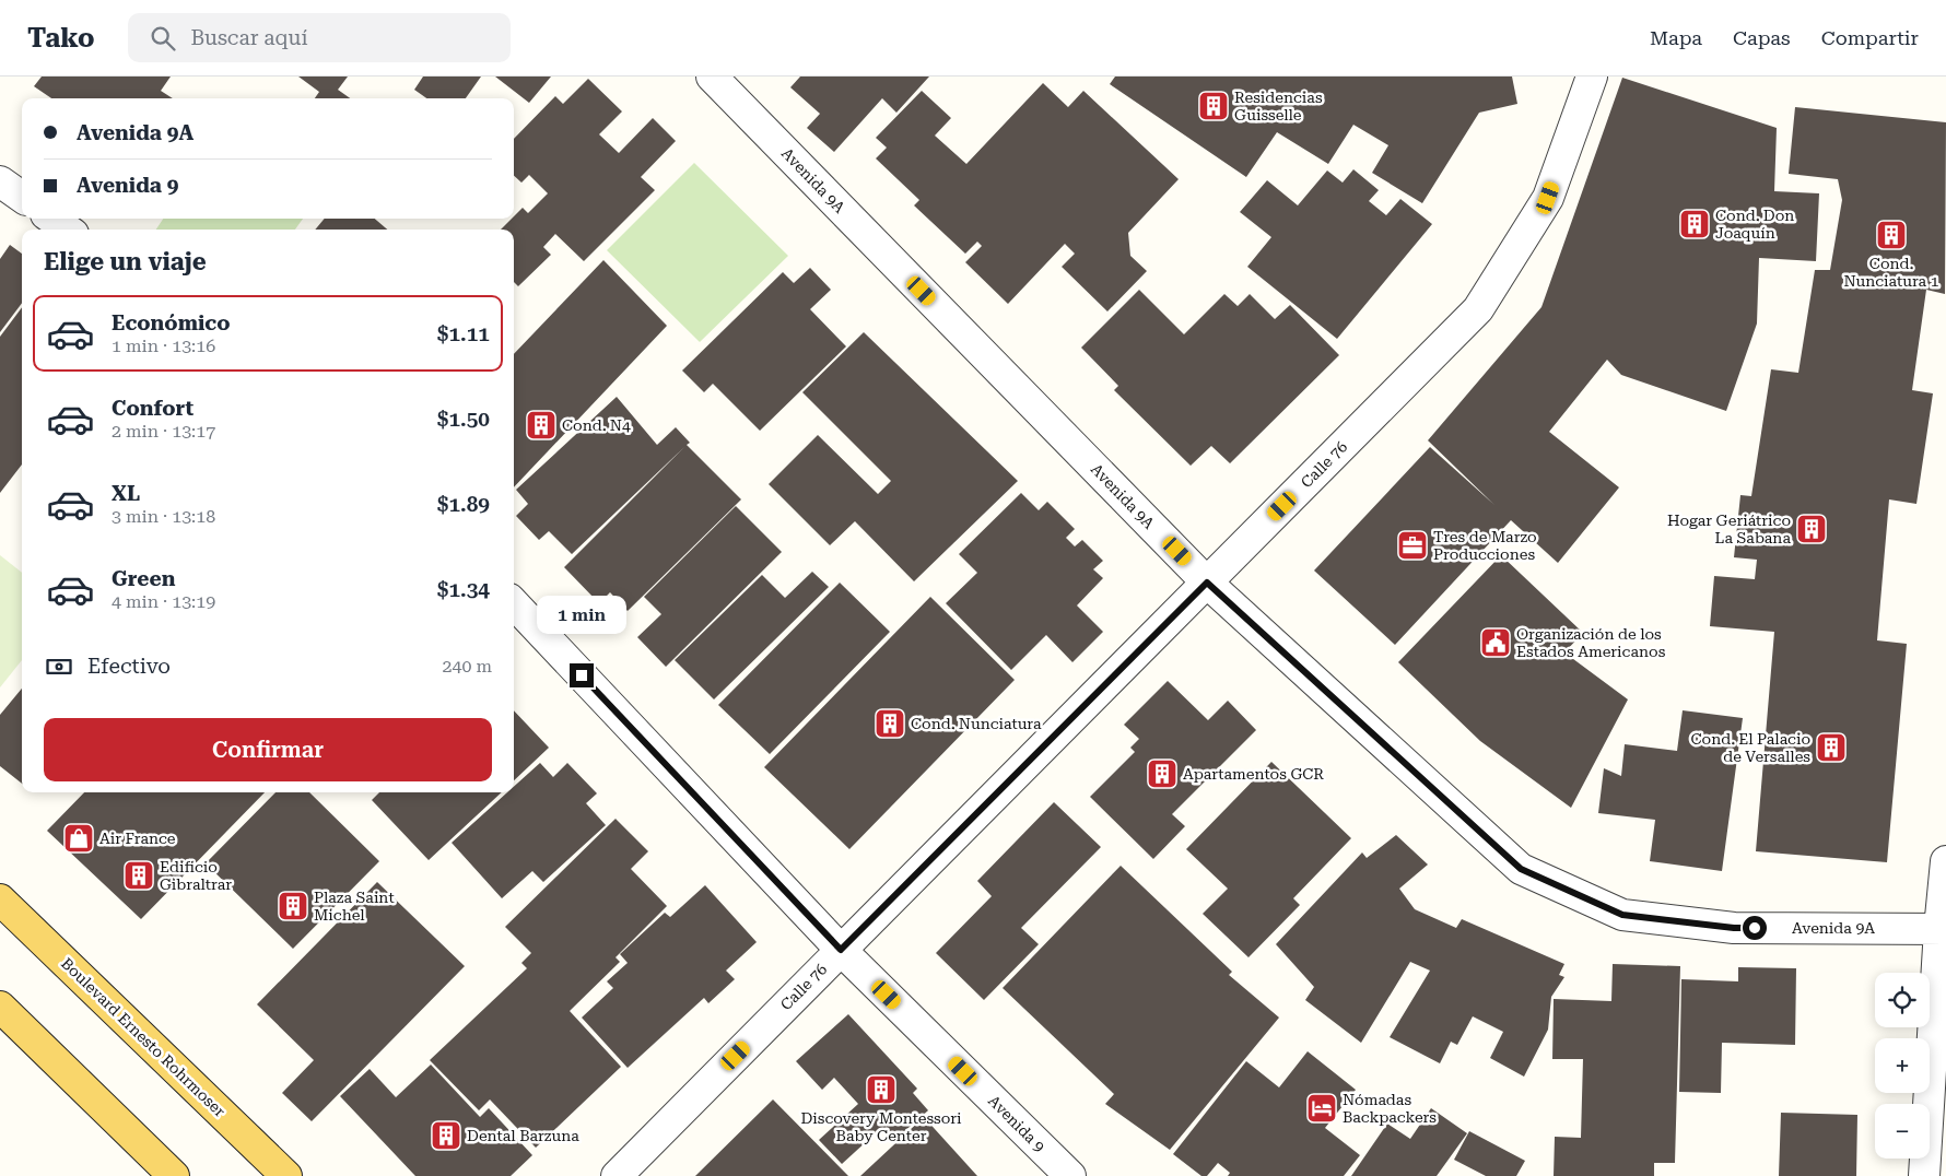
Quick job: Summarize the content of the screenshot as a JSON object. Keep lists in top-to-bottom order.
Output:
{
  "streets": {
    "main road": ["Boulevard Ernesto Rohrmoser"],
    "street": ["Avenida 9A", "Calle 76", "Avenida 9"]
  },
  "crossings": [
    ["Avenida 9A", "Calle 76"],
    ["Calle 76", "Avenida 9"]
  ],
  "places": {
    "building": [
      "Residencias Guisselle",
      "Cond. Don Joaquín",
      "Cond. Nunciatura 1",
      "Cond. N4",
      "Hogar Geriátrico La Sabana",
      "Cond. Nunciatura",
      "Cond. El Palacio de Versalles",
      "Apartamentos GCR",
      "Edificio Gibraltrar",
      "Plaza Saint Michel",
      "Discovery Montessori Baby Center",
      "Dental Barzuna"
    ],
    "office": ["Tres de Marzo Producciones"],
    "public building": ["Organización de los Estados Americanos"],
    "shop": ["Air France"],
    "hotel": ["Nómadas Backpackers"]
  },
  "page": {
    "header": "Tako",
    "search": "Buscar aquí",
    "nav": ["Mapa", "Capas", "Compartir"],
    "banner": ["Avenida 9A", "Avenida 9"],
    "heading": "Elige un viaje",
    "list": [
      {
        "name": "Económico",
        "note": "1 min · 13:16",
        "value": "$1.11"
      },
      {
        "name": "Confort",
        "note": "2 min · 13:17",
        "value": "$1.50"
      },
      {
        "name": "XL",
        "note": "3 min · 13:18",
        "value": "$1.89"
      },
      {
        "name": "Green",
        "note": "4 min · 13:19",
        "value": "$1.34"
      }
    ],
    "bubble": "1 min",
    "pay": ["Efectivo", "240 m"],
    "buttons": "Confirmar",
    "map_buttons": ["+", "−"]
  }
}
